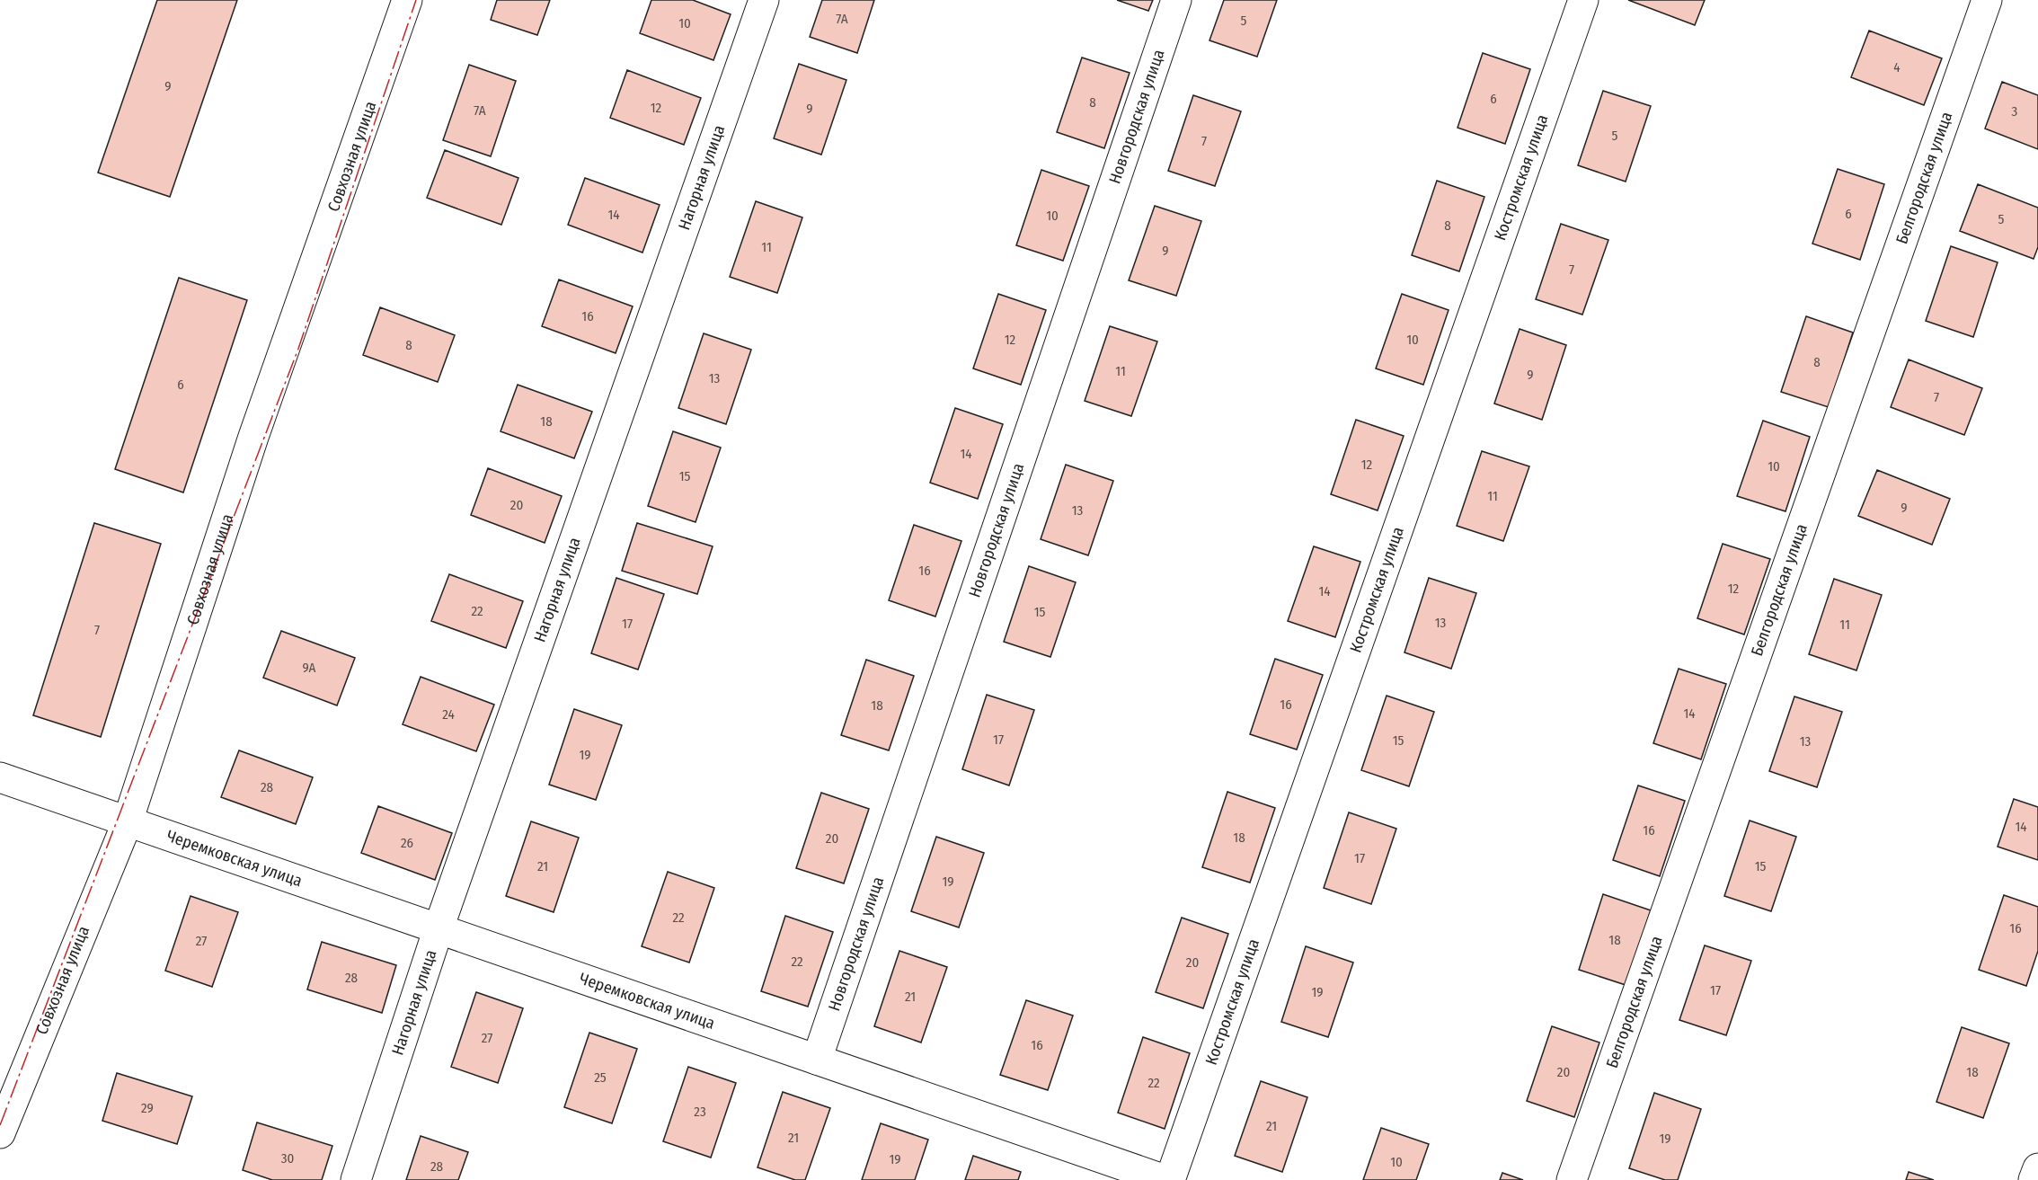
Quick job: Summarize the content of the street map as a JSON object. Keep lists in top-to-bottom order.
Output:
{
  "streets": {
    "street": [
      "Новгородская улица",
      "Совхозная улица",
      "Нагорная улица",
      "Костромская улица",
      "Белгородская улица",
      "Черемковская улица"
    ]
  },
  "crossings": [
    ["Новгородская улица", "Черемковская улица"],
    ["Совхозная улица", "Черемковская улица"],
    ["Нагорная улица", "Черемковская улица"]
  ],
  "house_numbers": [
    "7А",
    "5",
    "10",
    "4",
    "9",
    "6",
    "8",
    "12",
    "9",
    "7А",
    "3",
    "5",
    "7",
    "6",
    "14",
    "10",
    "5",
    "8",
    "11",
    "9",
    "7",
    "16",
    "12",
    "10",
    "8",
    "8",
    "11",
    "9",
    "13",
    "6",
    "7",
    "18",
    "14",
    "12",
    "10",
    "15",
    "11",
    "20",
    "9",
    "13",
    "16",
    "12",
    "14",
    "22",
    "15",
    "13",
    "17",
    "11",
    "7",
    "9А",
    "16",
    "18",
    "14",
    "24",
    "17",
    "15",
    "13",
    "19",
    "28",
    "14",
    "16",
    "18",
    "20",
    "26",
    "17",
    "21",
    "15",
    "19",
    "22",
    "16",
    "18",
    "27",
    "22",
    "20",
    "28",
    "17",
    "19",
    "21",
    "27",
    "16",
    "20",
    "18",
    "25",
    "22",
    "29",
    "23",
    "21",
    "21",
    "19",
    "30",
    "19",
    "10",
    "28"
  ]
}
